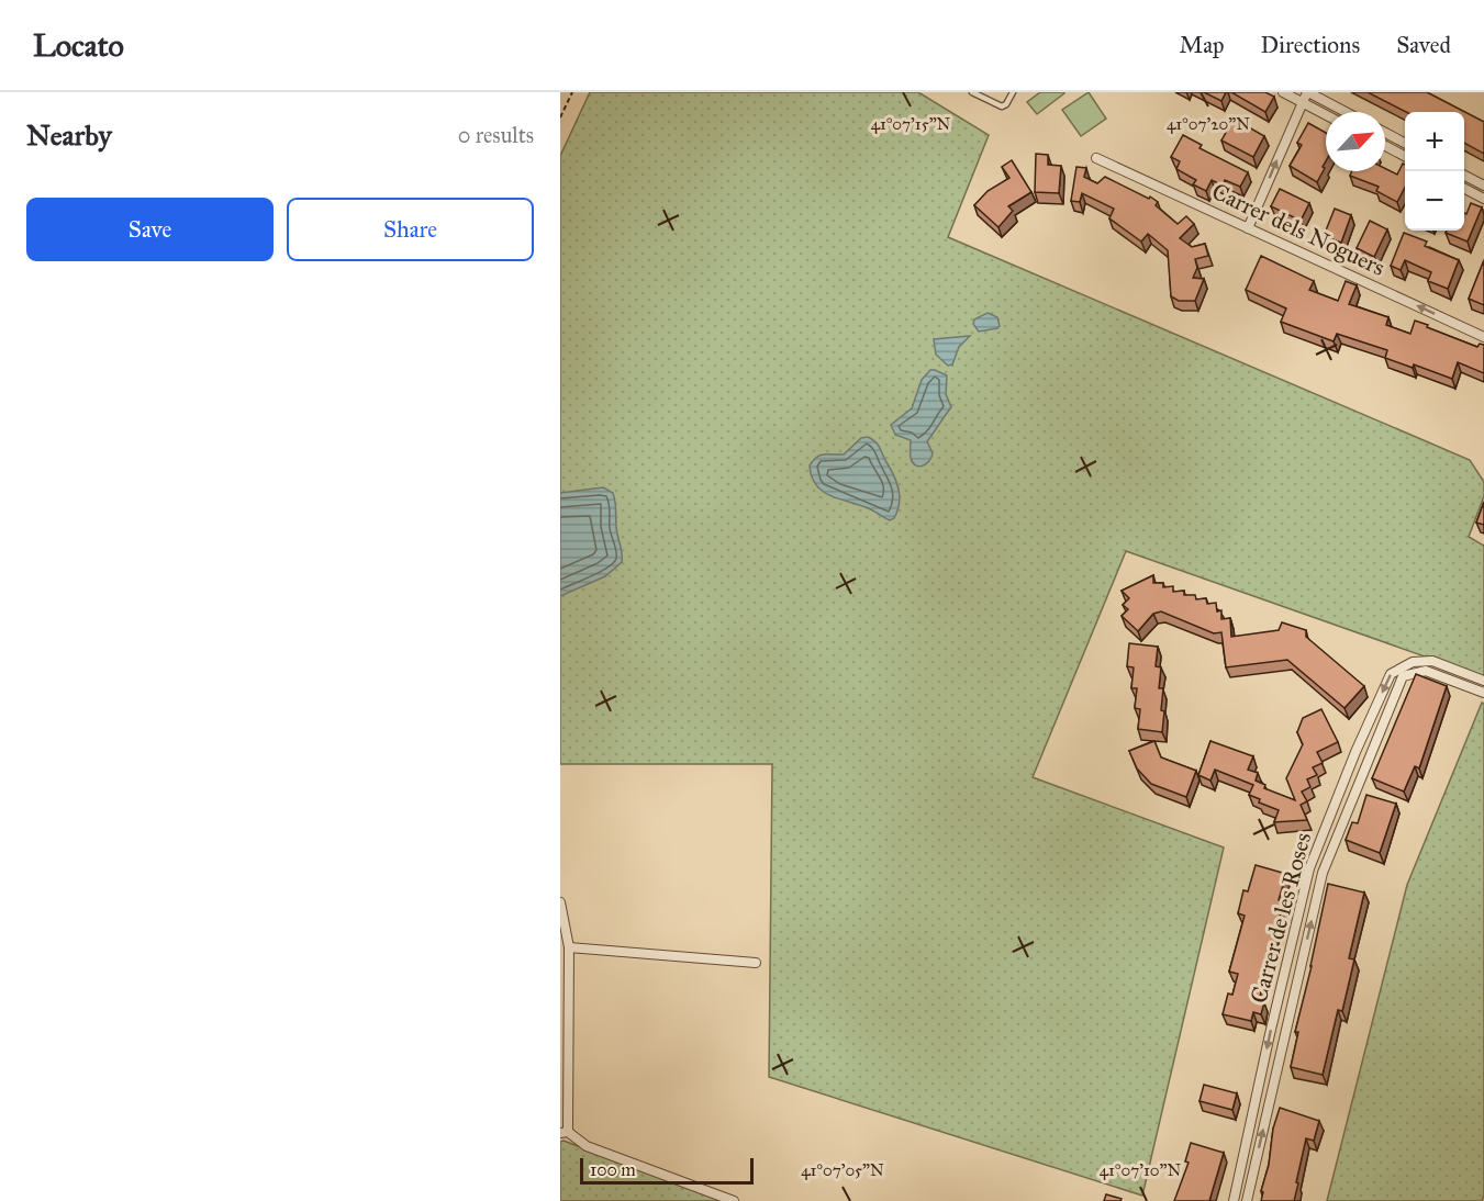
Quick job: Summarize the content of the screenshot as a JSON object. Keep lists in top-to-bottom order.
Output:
{
  "streets": {
    "street": ["Carrer dels Noguers", "Carrer de les Roses"]
  },
  "one_way": ["Carrer dels Noguers"],
  "scale_bar": "100 m",
  "north": "top right",
  "page": {
    "header": "Locato",
    "nav": ["Map", "Directions", "Saved"],
    "heading": ["Nearby", "0 results"],
    "map_buttons": ["+", "−"],
    "buttons": ["Save", "Share"],
    "scale": "100 m"
  },
  "coordinates": [
    "41°07'15\"N",
    "41°07'20\"N",
    "41°07'05\"N",
    "41°07'10\"N"
  ]
}
